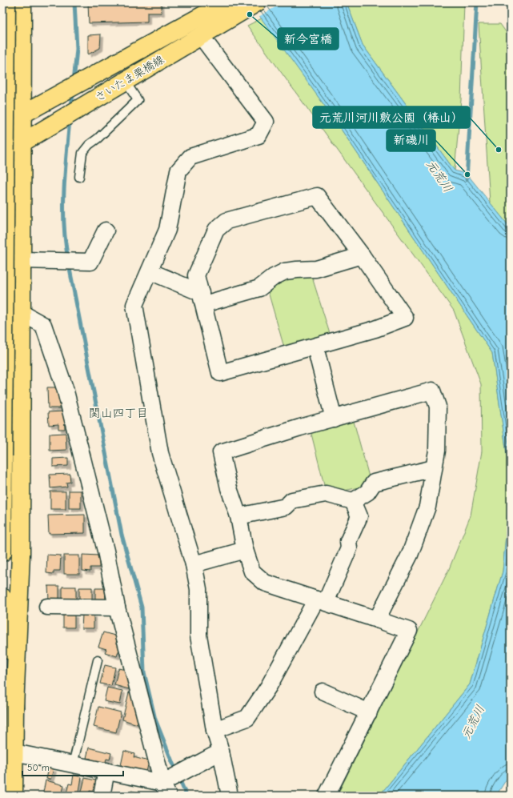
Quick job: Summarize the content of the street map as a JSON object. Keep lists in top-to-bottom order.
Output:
{
  "streets": {
    "main road": ["さいたま栗橋線"]
  },
  "districts": ["関山四丁目"],
  "water": ["元荒川"],
  "places": ["新今宮橋", "元荒川河川敷公園（椿山）", "新磯川"],
  "scale_bar": "50 m"
}
